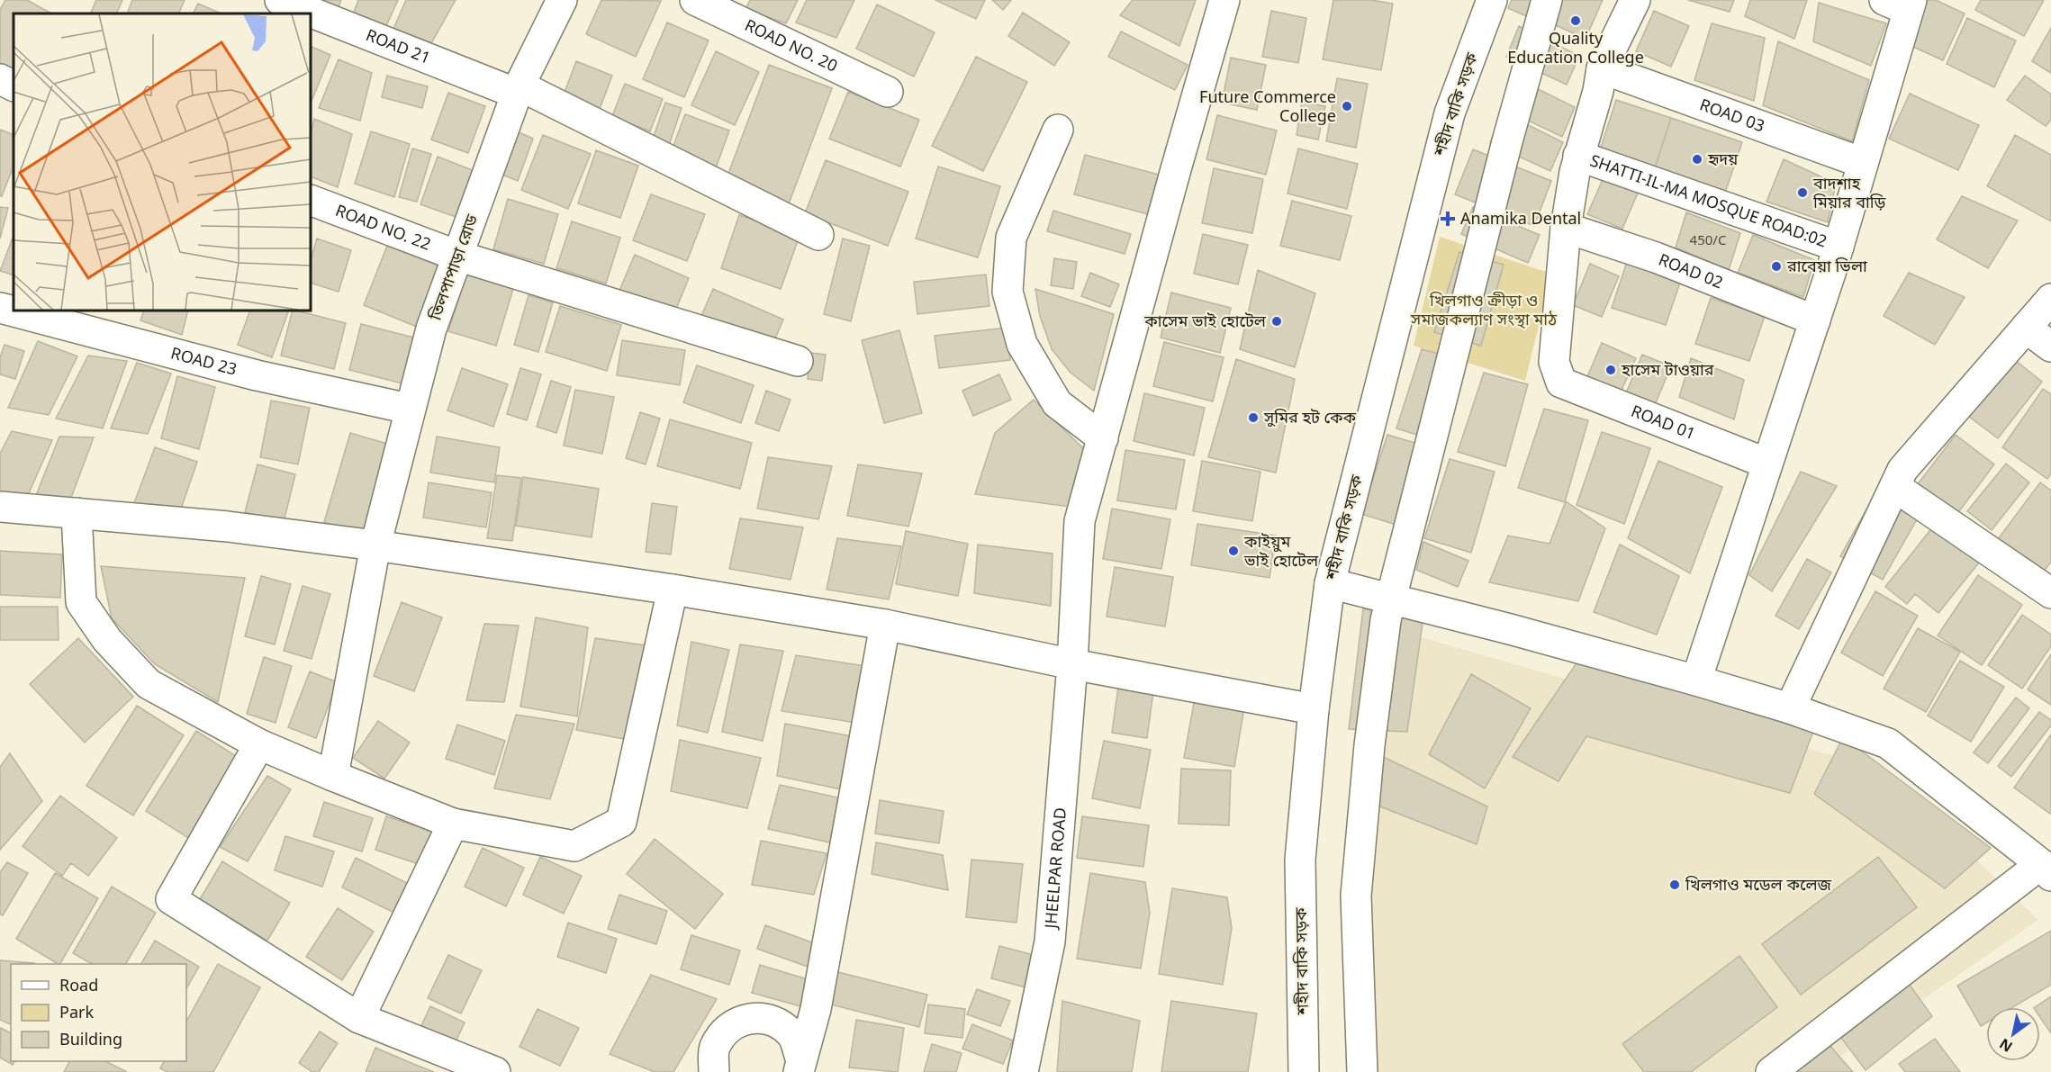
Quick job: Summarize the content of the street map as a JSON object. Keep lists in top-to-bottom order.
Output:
{
  "streets": {
    "street": [
      "ROAD NO. 20",
      "ROAD 21",
      "শহীদ বাকি সড়ক",
      "ROAD 03",
      "SHATTI-IL-MA MOSQUE ROAD:02",
      "ROAD NO. 22",
      "তিলপাপাড়া রোড",
      "ROAD 02",
      "ROAD 23",
      "ROAD 01",
      "JHEELPAR ROAD"
    ]
  },
  "crossings": [
    ["ROAD 21", "তিলপাপাড়া রোড"],
    ["ROAD NO. 22", "তিলপাপাড়া রোড"],
    ["তিলপাপাড়া রোড", "ROAD 23"],
    ["ROAD 02", "ROAD 01"]
  ],
  "parks": ["খিলগাও ক্রীড়া ও সমাজকল্যাণ সংস্থা মাঠ"],
  "places": {
    "other": [
      "Quality Education College",
      "Future Commerce College",
      "হৃদয়",
      "বাদশাহ মিয়ার বাড়ি",
      "রাবেয়া ভিলা",
      "কাসেম ভাই হোটেল",
      "হাসেম টাওয়ার",
      "সুমির হট কেক",
      "কাইয়ুম ভাই হোটেল",
      "খিলগাও মডেল কলেজ"
    ],
    "health": ["Anamika Dental"]
  },
  "house_numbers": ["450/C"],
  "legend": ["Road", "Park", "Building"],
  "north": "bottom left"
}
